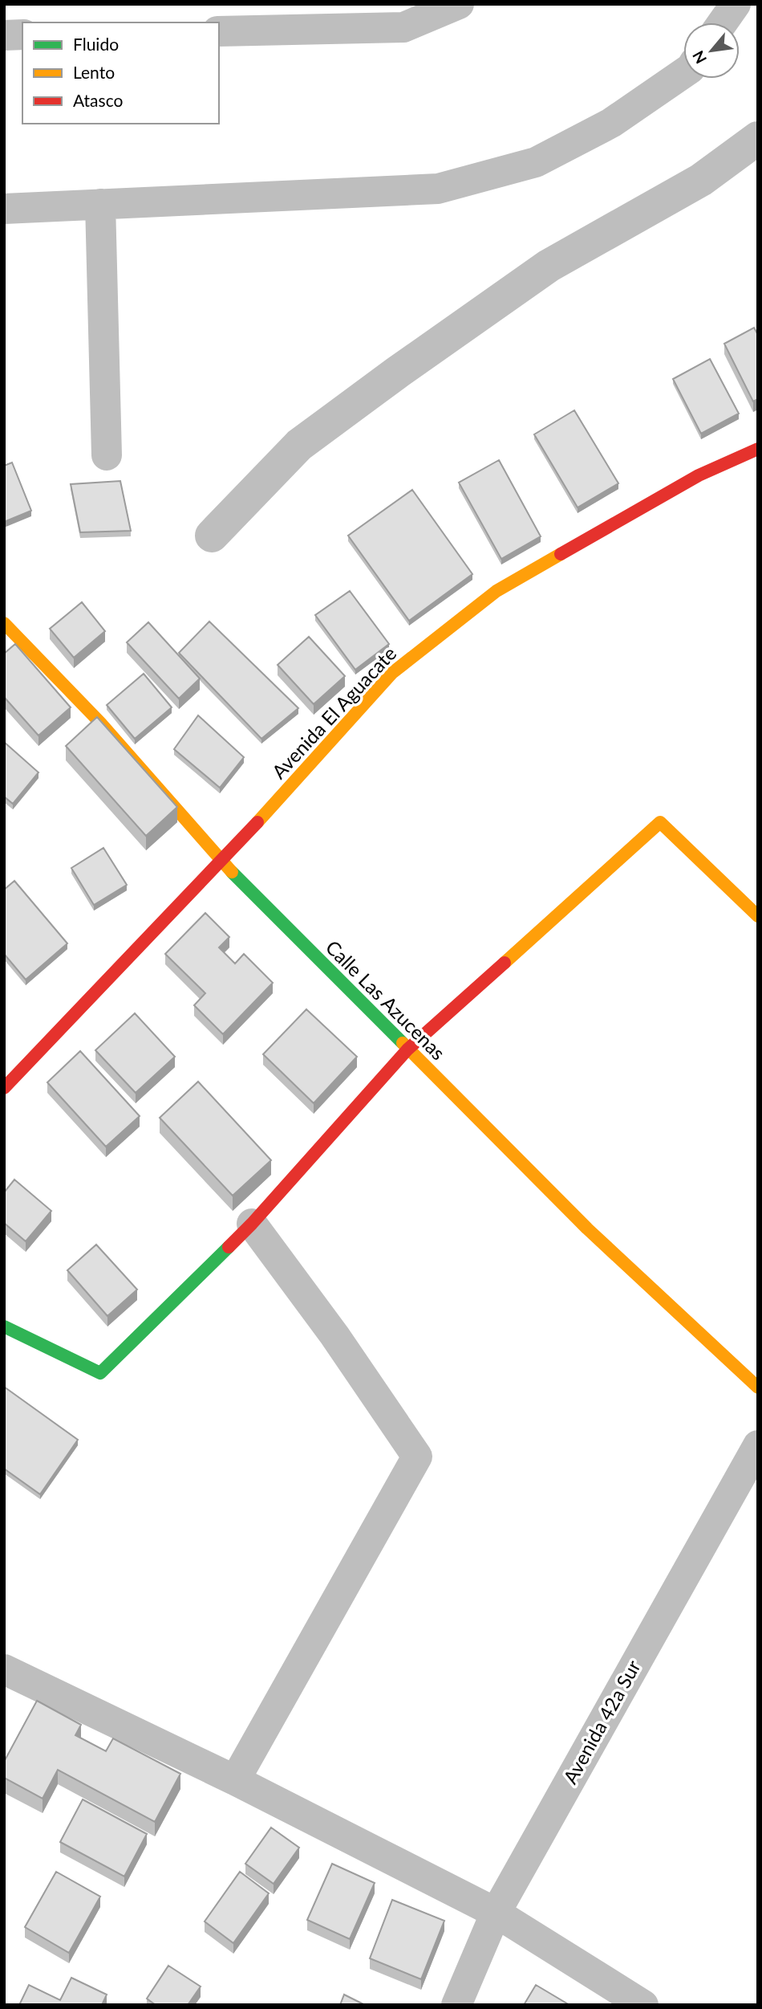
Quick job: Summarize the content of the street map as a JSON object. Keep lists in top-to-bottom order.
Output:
{
  "streets": {
    "street": ["Avenida El Aguacate", "Calle Las Azucenas", "Avenida 42a Sur"]
  },
  "crossings": [
    ["Avenida El Aguacate", "Calle Las Azucenas"]
  ],
  "legend": ["Fluido", "Lento", "Atasco"],
  "north": "bottom left"
}
